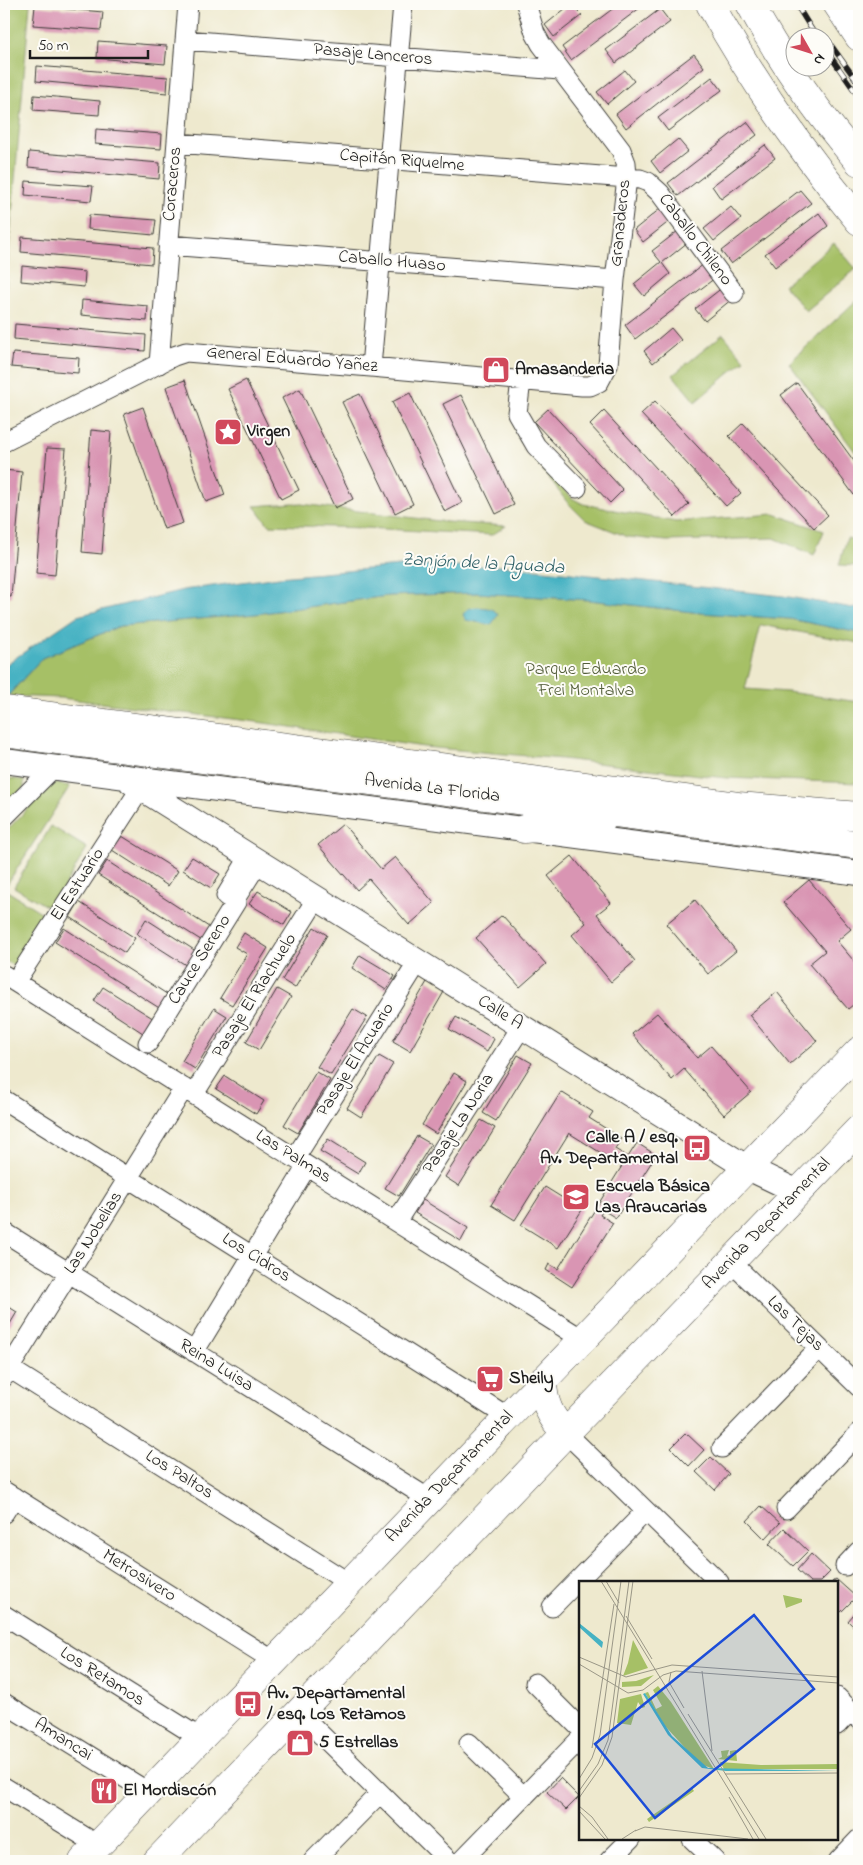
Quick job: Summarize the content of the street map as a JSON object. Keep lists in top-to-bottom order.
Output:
{
  "streets": {
    "main road": ["Avenida La Florida", "Avenida Departamental"],
    "street": [
      "Pasaje Lanceros",
      "Capitán Riquelme",
      "Coraceros",
      "Granaderos",
      "Caballo Chileno",
      "Caballo Huaso",
      "General Eduardo Yañez",
      "El Estuario",
      "Cauce Sereno",
      "Pasaje El Riachuelo",
      "Calle A",
      "Pasaje El Acuario",
      "Pasaje La Noria",
      "Las Palmas",
      "Las Nobelias",
      "Los Cidros",
      "Las Tejas",
      "Reina Luisa",
      "Los Paltos",
      "Metrosivero",
      "Los Retamos",
      "Amancai"
    ]
  },
  "crossings": [
    ["Pasaje Lanceros", "Coraceros"],
    ["Pasaje Lanceros", "Granaderos"],
    ["Capitán Riquelme", "Coraceros"],
    ["Capitán Riquelme", "Granaderos"],
    ["Capitán Riquelme", "Caballo Chileno"],
    ["Coraceros", "Caballo Huaso"],
    ["Coraceros", "General Eduardo Yañez"],
    ["Granaderos", "Caballo Chileno"],
    ["Granaderos", "Caballo Huaso"],
    ["Granaderos", "General Eduardo Yañez"],
    ["Avenida La Florida", "El Estuario"],
    ["Avenida La Florida", "Calle A"],
    ["El Estuario", "Calle A"],
    ["El Estuario", "Las Palmas"],
    ["Cauce Sereno", "Calle A"],
    ["Pasaje El Riachuelo", "Calle A"],
    ["Pasaje El Riachuelo", "Las Palmas"],
    ["Pasaje El Riachuelo", "Las Nobelias"],
    ["Calle A", "Pasaje El Acuario"],
    ["Calle A", "Pasaje La Noria"],
    ["Calle A", "Avenida Departamental"],
    ["Pasaje El Acuario", "Las Palmas"],
    ["Pasaje El Acuario", "Los Cidros"],
    ["Pasaje El Acuario", "Reina Luisa"],
    ["Pasaje La Noria", "Las Palmas"],
    ["Las Palmas", "Avenida Departamental"],
    ["Las Palmas", "Las Nobelias"],
    ["Avenida Departamental", "Los Cidros"],
    ["Avenida Departamental", "Las Tejas"],
    ["Avenida Departamental", "Reina Luisa"],
    ["Avenida Departamental", "Los Paltos"],
    ["Avenida Departamental", "Metrosivero"],
    ["Avenida Departamental", "Los Retamos"],
    ["Avenida Departamental", "Amancai"],
    ["Las Nobelias", "Los Cidros"],
    ["Las Nobelias", "Reina Luisa"],
    ["Las Nobelias", "Los Paltos"]
  ],
  "water": ["Zanjón de la Aguada"],
  "parks": ["Parque Eduardo Frei Montalva"],
  "places": {
    "shop": ["Amasanderia", "5 Estrellas"],
    "place": ["Virgen"],
    "bus stop": ["Calle A / esq. Av. Departamental", "Av. Departamental / esq. Los Retamos"],
    "school or university": ["Escuela Básica Las Araucarias"],
    "supermarket": ["Sheily"],
    "restaurant": ["El Mordiscón"]
  },
  "scale_bar": "50 m",
  "north": "bottom right"
}
